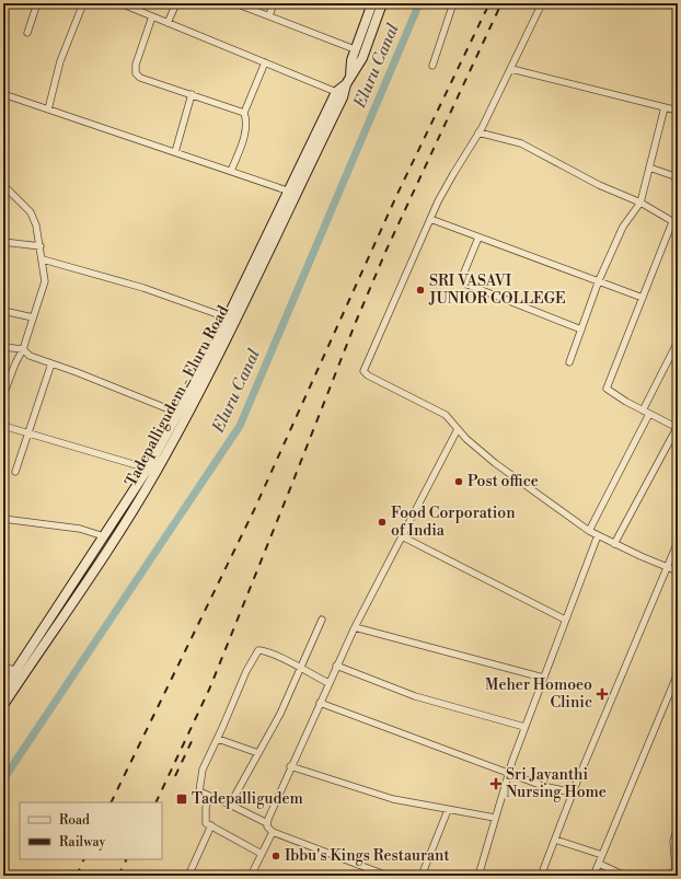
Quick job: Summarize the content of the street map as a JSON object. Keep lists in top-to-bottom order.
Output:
{
  "streets": {
    "main road": ["Tadepalligudem - Eluru Road"]
  },
  "water": ["Eluru Canal"],
  "places": {
    "other": [
      "SRI VASAVI JUNIOR COLLEGE",
      "Post office",
      "Food Corporation of India",
      "Ibbu's Kings Restaurant"
    ],
    "health": ["Meher Homoeo Clinic", "Sri Jayanthi Nursing Home"],
    "transit": ["Tadepalligudem"]
  },
  "legend": ["Road", "Railway"]
}
